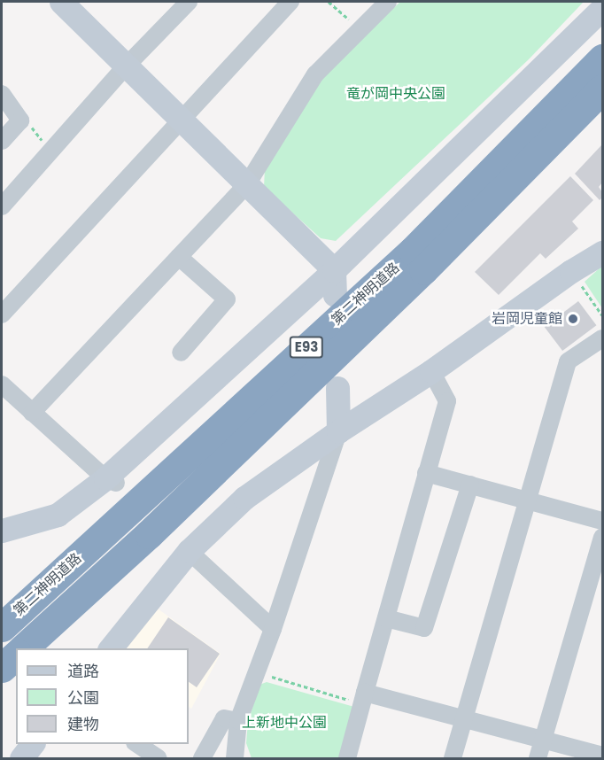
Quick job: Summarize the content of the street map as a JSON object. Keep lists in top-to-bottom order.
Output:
{
  "streets": {
    "highway": ["第二神明道路", "E93"]
  },
  "parks": ["竜が岡中央公園", "上新地中公園"],
  "places": ["岩岡児童館"],
  "legend": ["道路", "公園", "建物"]
}
